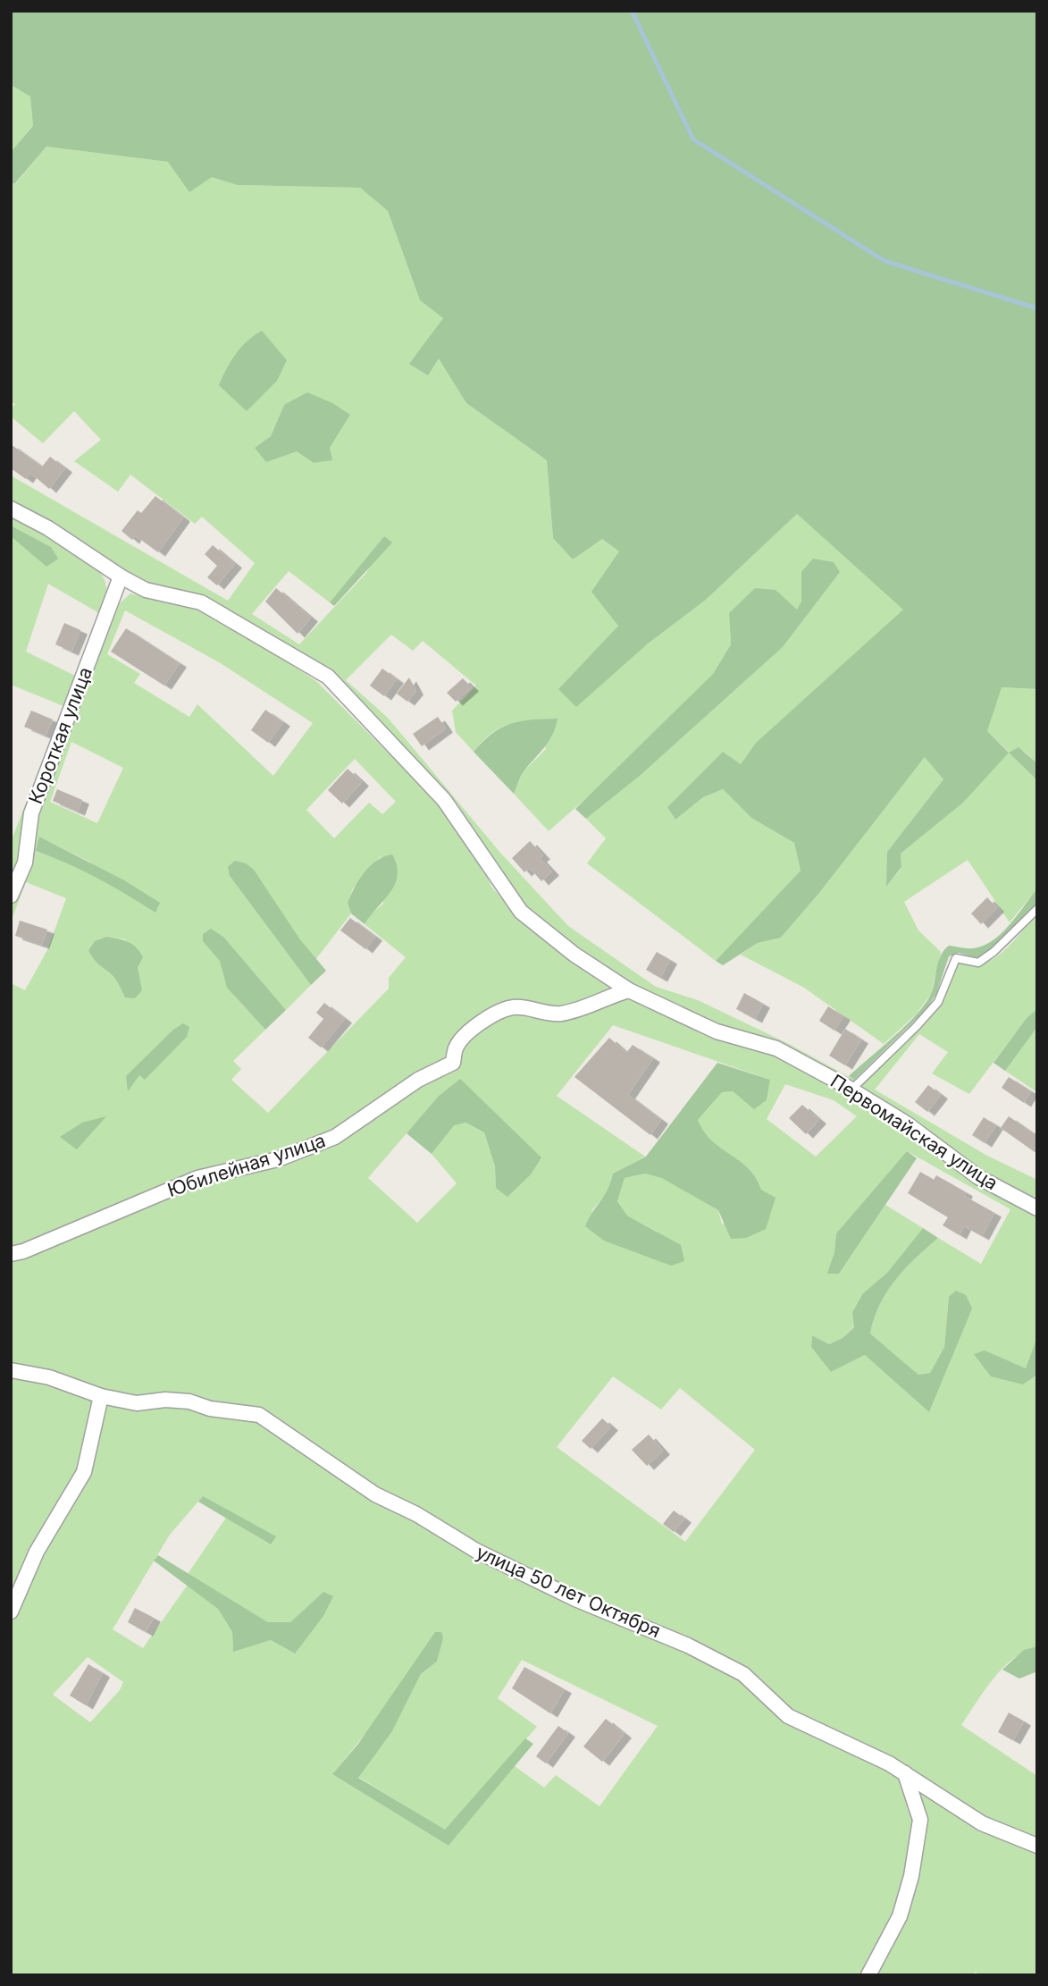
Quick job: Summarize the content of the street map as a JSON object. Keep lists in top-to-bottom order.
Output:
{
  "streets": {
    "street": [
      "Короткая улица",
      "Первомайская улица",
      "Юбилейная улица",
      "улица 50 лет Октября"
    ]
  },
  "crossings": [
    ["Короткая улица", "Первомайская улица"],
    ["Первомайская улица", "Юбилейная улица"]
  ]
}
